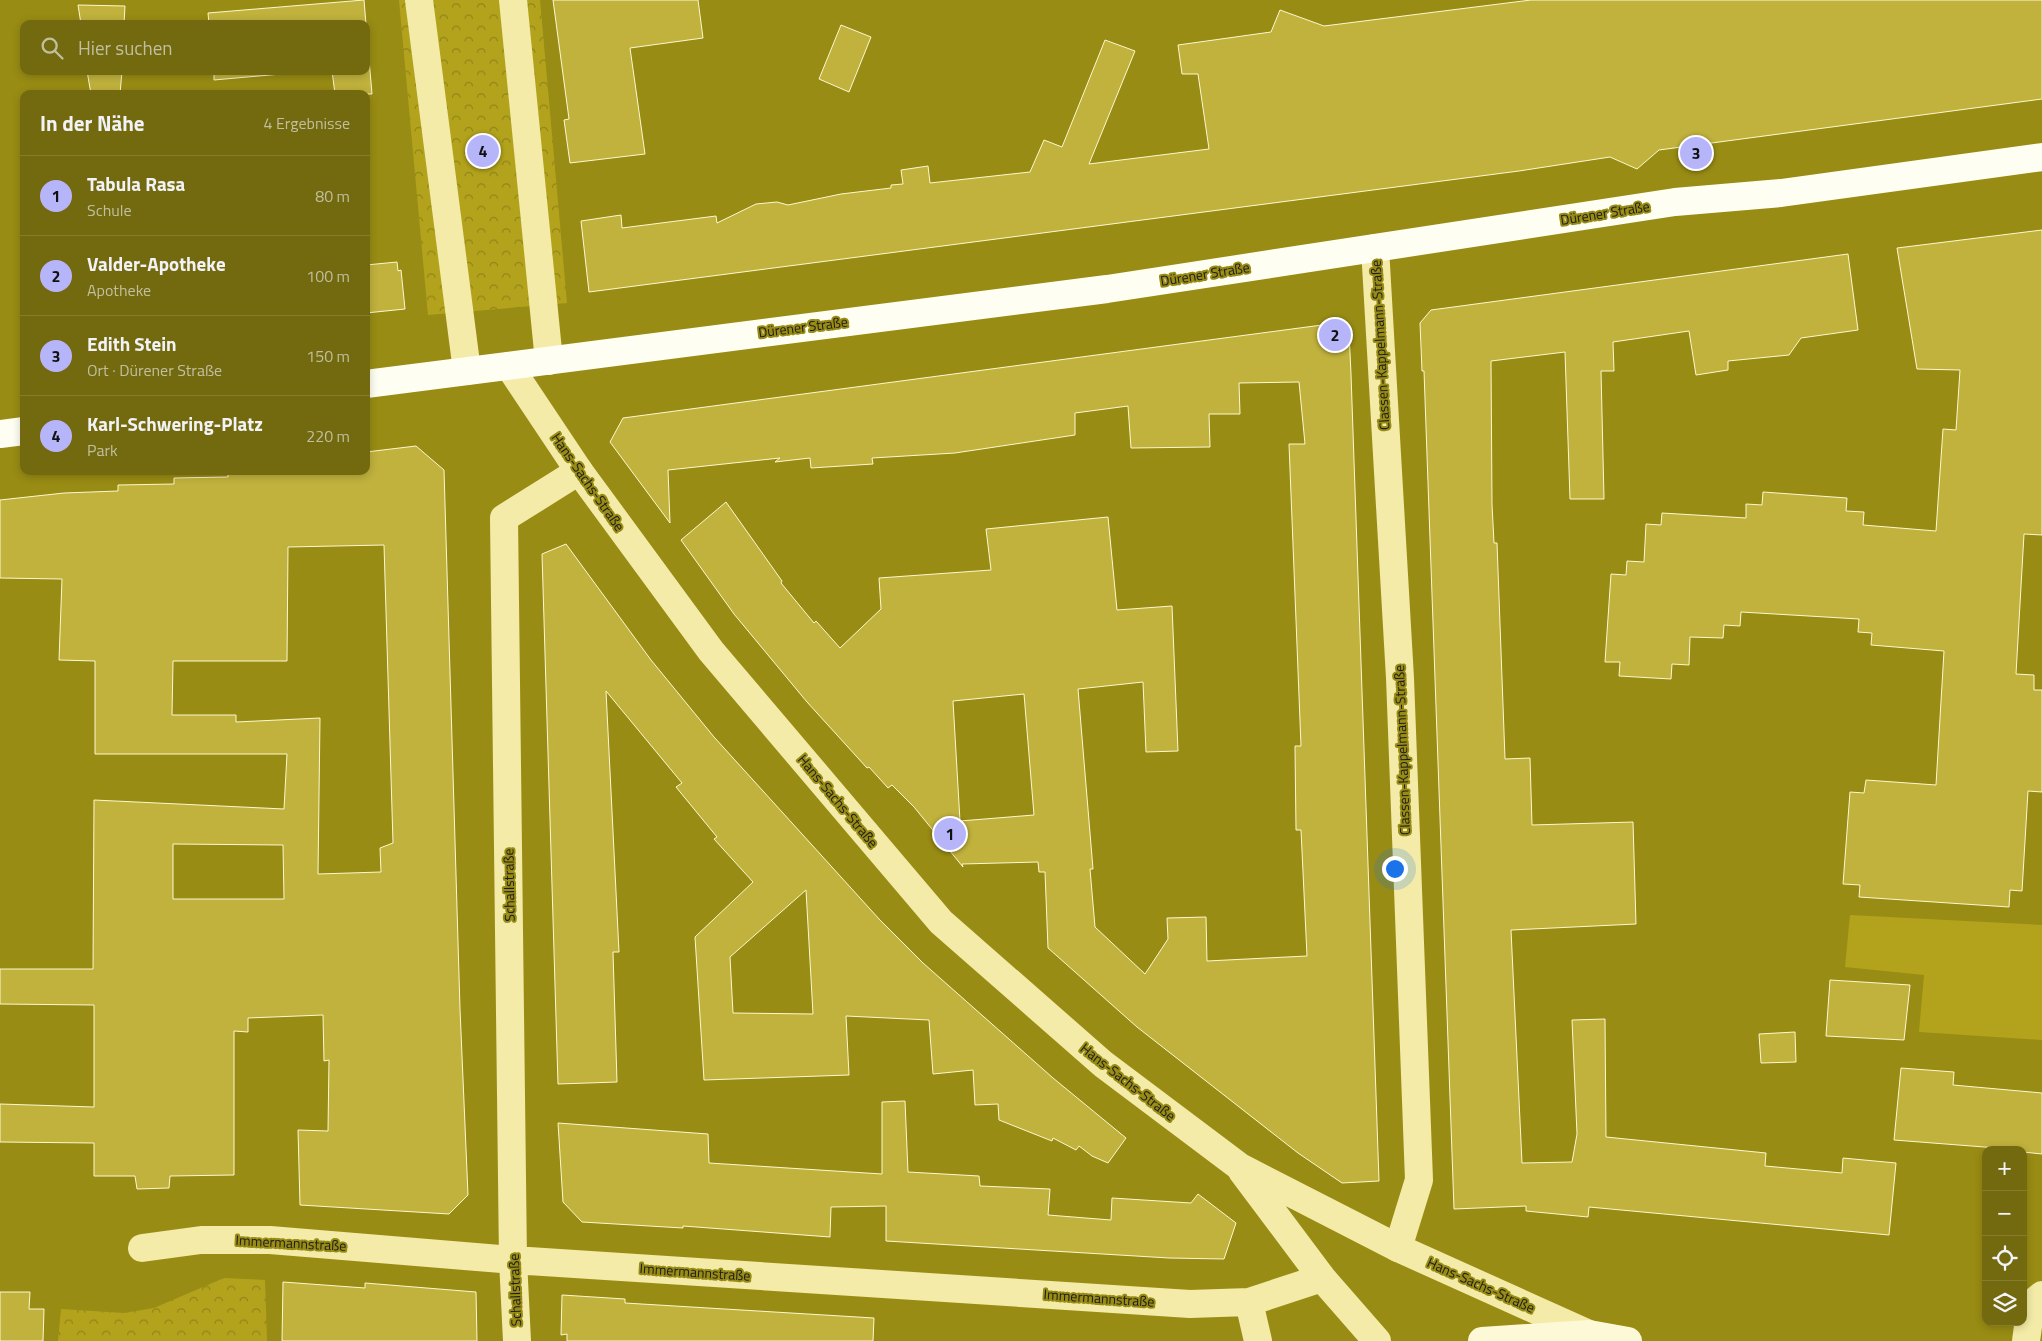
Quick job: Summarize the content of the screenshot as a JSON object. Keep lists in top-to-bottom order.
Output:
{
  "streets": {
    "main road": ["Dürener Straße"],
    "street": [
      "Classen-Kappelmann-Straße",
      "Hans-Sachs-Straße",
      "Schallstraße",
      "Immermannstraße"
    ]
  },
  "crossings": [
    ["Dürener Straße", "Classen-Kappelmann-Straße"],
    ["Dürener Straße", "Hans-Sachs-Straße"],
    ["Classen-Kappelmann-Straße", "Hans-Sachs-Straße"],
    ["Hans-Sachs-Straße", "Schallstraße"],
    ["Hans-Sachs-Straße", "Immermannstraße"],
    ["Schallstraße", "Immermannstraße"]
  ],
  "page": {
    "search": "Hier suchen",
    "heading": ["In der Nähe", "4 Ergebnisse"],
    "pins": [
      "4",
      "3",
      "2",
      "1"
    ],
    "list": [
      {
        "mark": "1",
        "name": "Tabula Rasa",
        "note": "Schule",
        "value": "80 m"
      },
      {
        "mark": "2",
        "name": "Valder-Apotheke",
        "note": "Apotheke",
        "value": "100 m"
      },
      {
        "mark": "3",
        "name": "Edith Stein",
        "note": "Ort · Dürener Straße",
        "value": "150 m"
      },
      {
        "mark": "4",
        "name": "Karl-Schwering-Platz",
        "note": "Park",
        "value": "220 m"
      }
    ],
    "map_buttons": ["+", "−"]
  }
}
